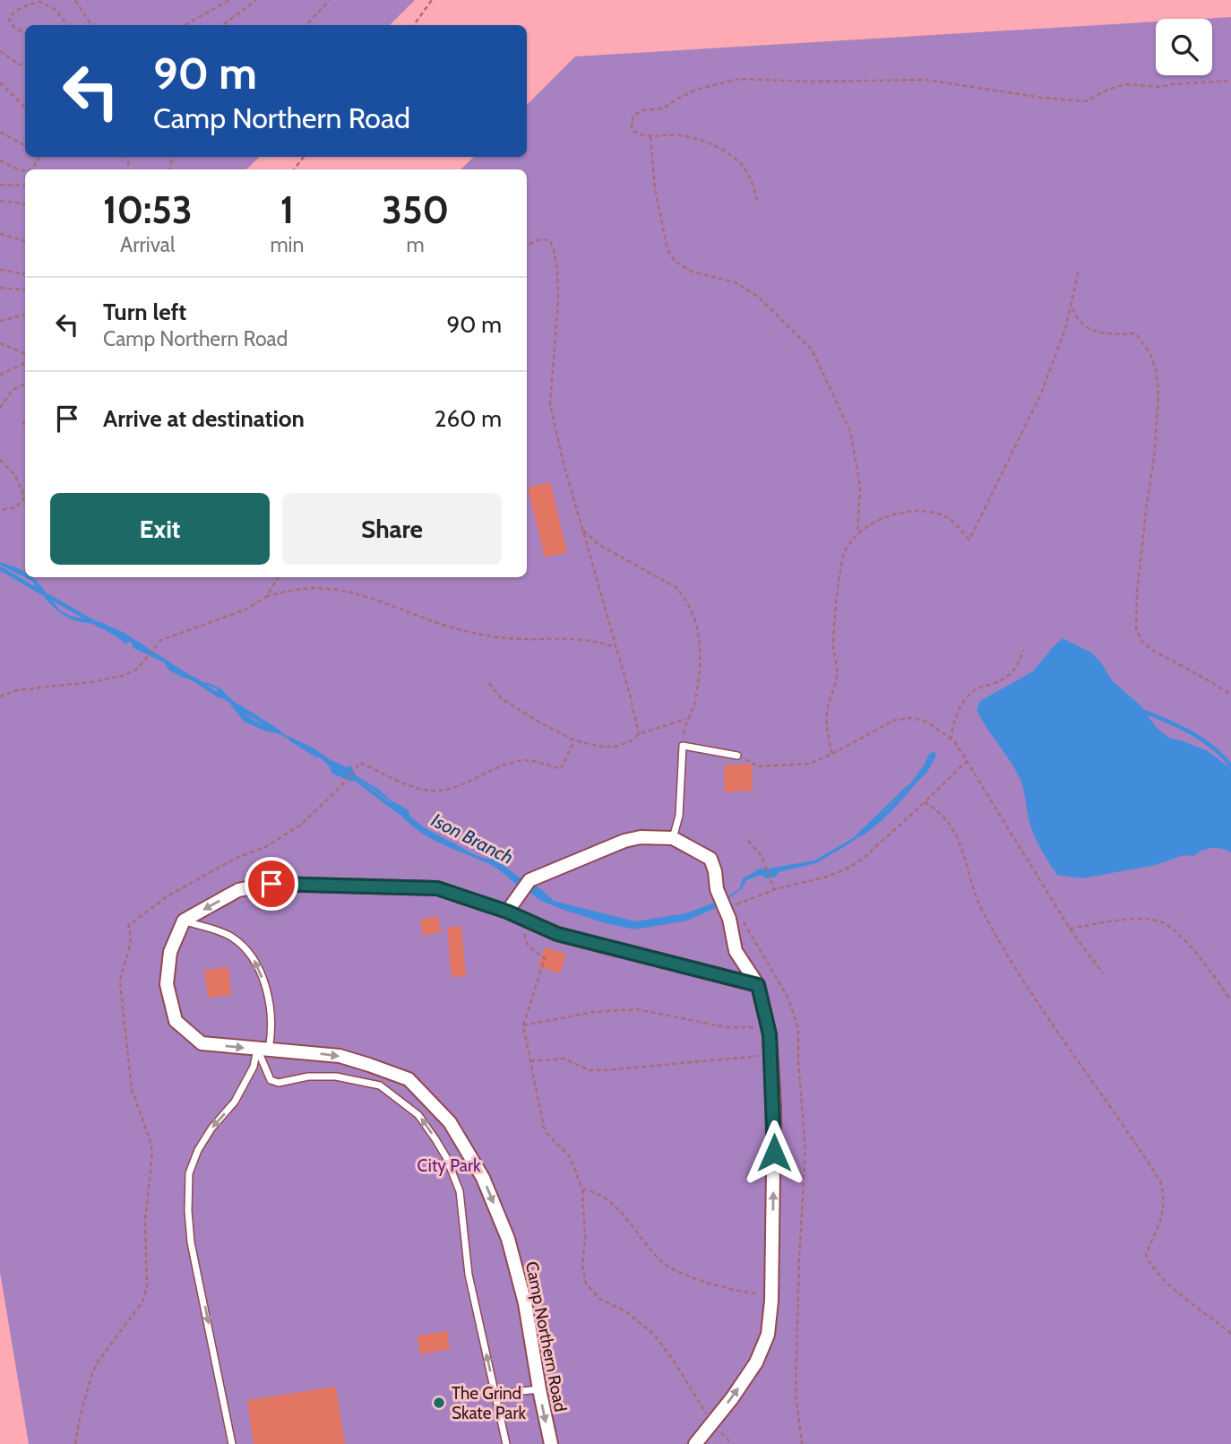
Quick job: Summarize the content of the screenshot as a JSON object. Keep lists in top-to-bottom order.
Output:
{
  "streets": {
    "street": ["Camp Northern Road"]
  },
  "one_way": ["Camp Northern Road"],
  "water": ["Ison Branch"],
  "parks": ["City Park"],
  "places": ["The Grind Skate Park"],
  "page": {
    "turn": ["90 m", "Camp Northern Road"],
    "eta": [
      "10:53",
      "Arrival",
      "1",
      "min",
      "350",
      "m"
    ],
    "list": [
      {
        "name": "Turn left",
        "note": "Camp Northern Road",
        "value": "90 m"
      },
      {
        "name": "Arrive at destination",
        "value": "260 m"
      }
    ],
    "buttons": ["Exit", "Share"]
  }
}
